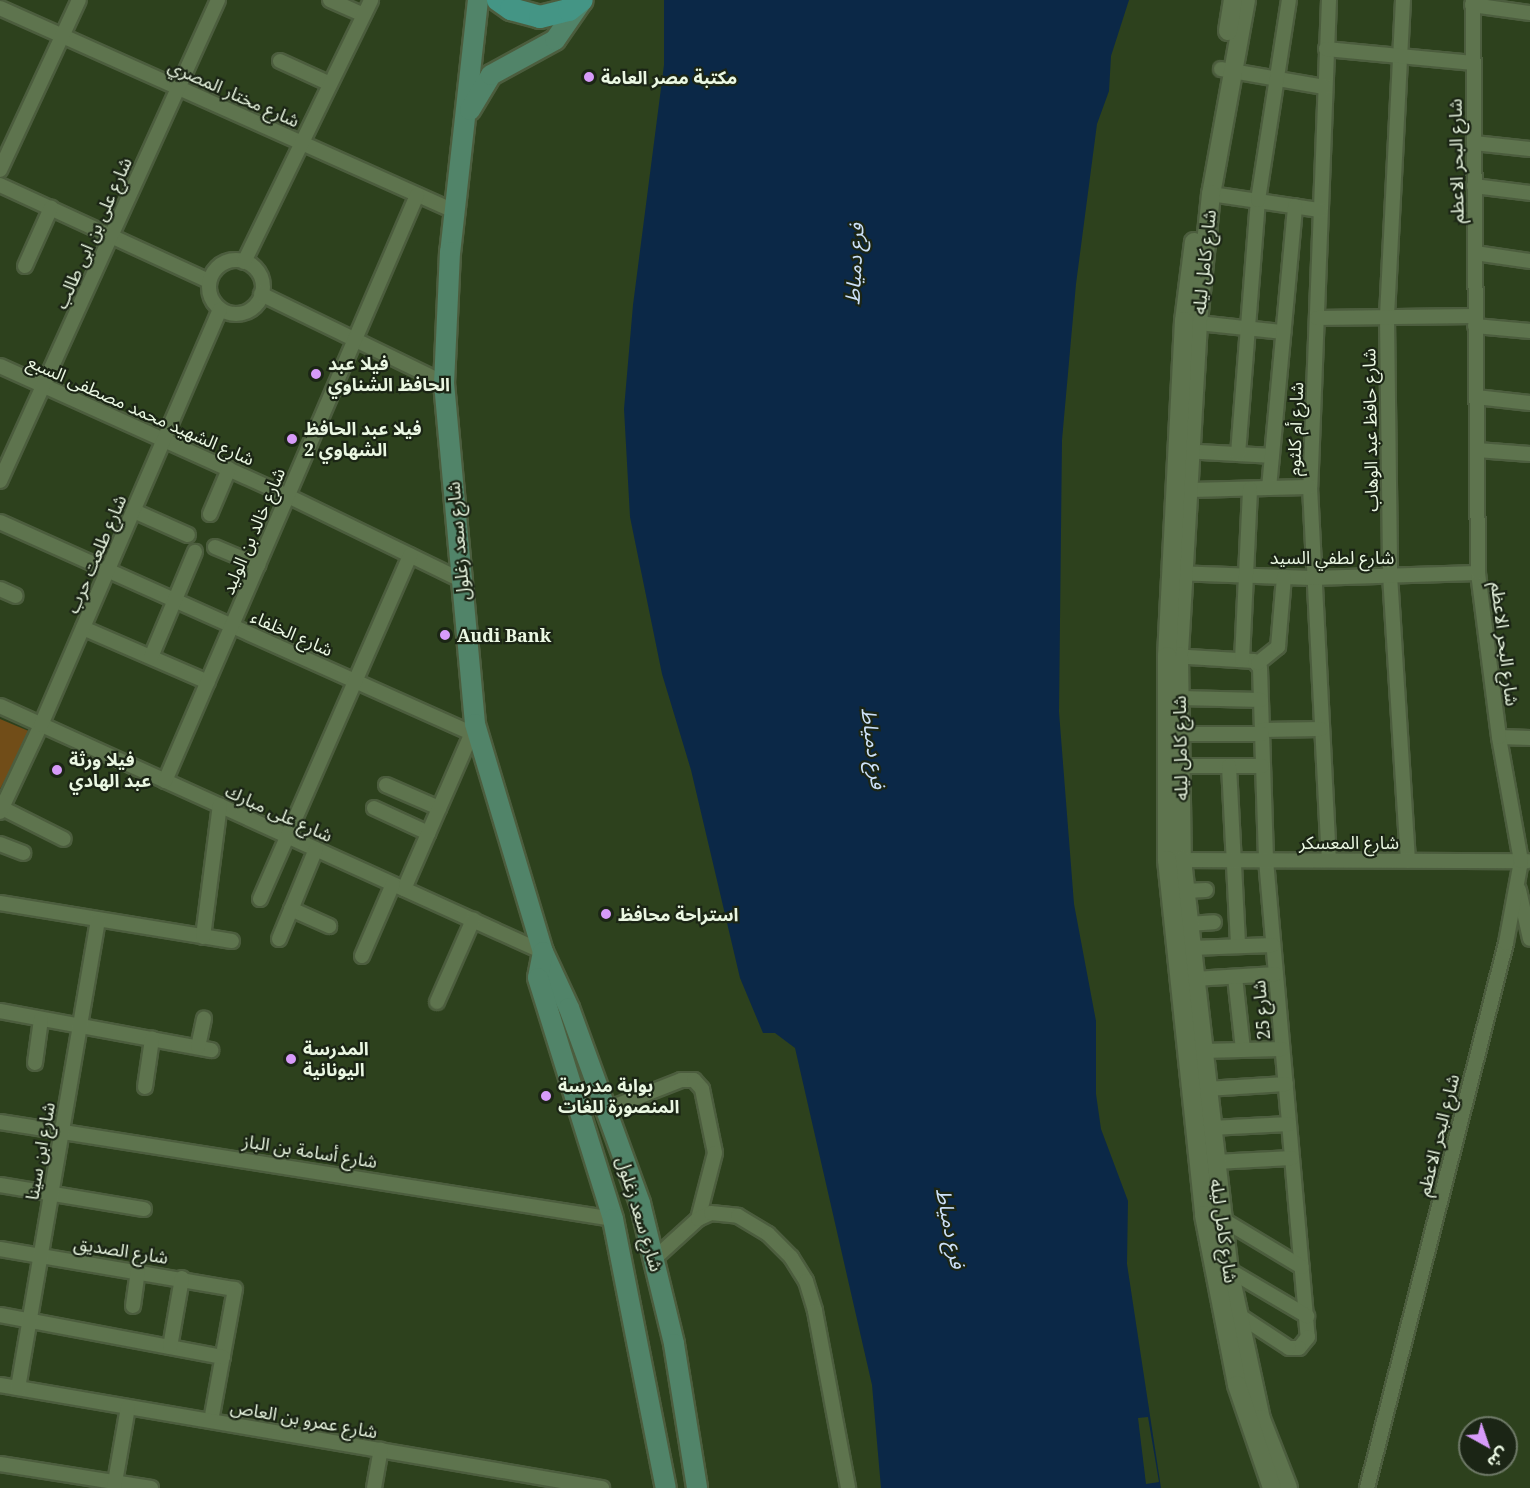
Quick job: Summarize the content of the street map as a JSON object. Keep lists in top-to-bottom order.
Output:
{
  "streets": {
    "main road": ["شارع سعد زغلول"],
    "street": [
      "شارع مختار المصري",
      "شارع البحر الاعظم",
      "شارع على بن ابى طالب",
      "شارع كامل ليله",
      "شارع الشهيد محمد مصطفى السبع",
      "شارع أم كلثوم",
      "شارع حافظ عبد الوهاب",
      "شارع خالد بن الوليد",
      "شارع طلعت حرب",
      "شارع لطفي السيد",
      "شارع الخلفاء",
      "شارع على مبارك",
      "شارع المعسكر",
      "شارع 25",
      "شارع ابن سينا",
      "شارع أسامة بن الباز",
      "شارع الصديق",
      "شارع عمرو بن العاص"
    ]
  },
  "crossings": [
    ["شارع مختار المصري", "شارع على بن ابى طالب"],
    ["شارع مختار المصري", "شارع خالد بن الوليد"],
    ["شارع مختار المصري", "شارع سعد زغلول"],
    ["شارع البحر الاعظم", "شارع لطفي السيد"],
    ["شارع البحر الاعظم", "شارع المعسكر"],
    ["شارع على بن ابى طالب", "شارع الشهيد محمد مصطفى السبع"],
    ["شارع كامل ليله", "شارع لطفي السيد"],
    ["شارع كامل ليله", "شارع المعسكر"],
    ["شارع كامل ليله", "شارع 25"],
    ["شارع الشهيد محمد مصطفى السبع", "شارع خالد بن الوليد"],
    ["شارع الشهيد محمد مصطفى السبع", "شارع سعد زغلول"],
    ["شارع الشهيد محمد مصطفى السبع", "شارع طلعت حرب"],
    ["شارع أم كلثوم", "شارع لطفي السيد"],
    ["شارع أم كلثوم", "شارع المعسكر"],
    ["شارع حافظ عبد الوهاب", "شارع لطفي السيد"],
    ["شارع حافظ عبد الوهاب", "شارع المعسكر"],
    ["شارع خالد بن الوليد", "شارع الخلفاء"],
    ["شارع خالد بن الوليد", "شارع على مبارك"],
    ["شارع سعد زغلول", "شارع الخلفاء"],
    ["شارع سعد زغلول", "شارع على مبارك"],
    ["شارع سعد زغلول", "شارع أسامة بن الباز"],
    ["شارع طلعت حرب", "شارع الخلفاء"],
    ["شارع طلعت حرب", "شارع على مبارك"],
    ["شارع المعسكر", "شارع 25"],
    ["شارع ابن سينا", "شارع أسامة بن الباز"],
    ["شارع ابن سينا", "شارع الصديق"],
    ["شارع ابن سينا", "شارع عمرو بن العاص"]
  ],
  "water": ["فرع دمياط"],
  "places": [
    "مكتبة مصر العامة",
    "فيلا عبد الحافظ الشناوي",
    "فيلا عبد الحافظ الشهاوي 2",
    "Audi Bank",
    "فيلا ورثة عبد الهادي",
    "استراحة محافظ",
    "المدرسة اليونانية",
    "بوابة مدرسة المنصورة للغات"
  ],
  "north": "bottom right"
}
